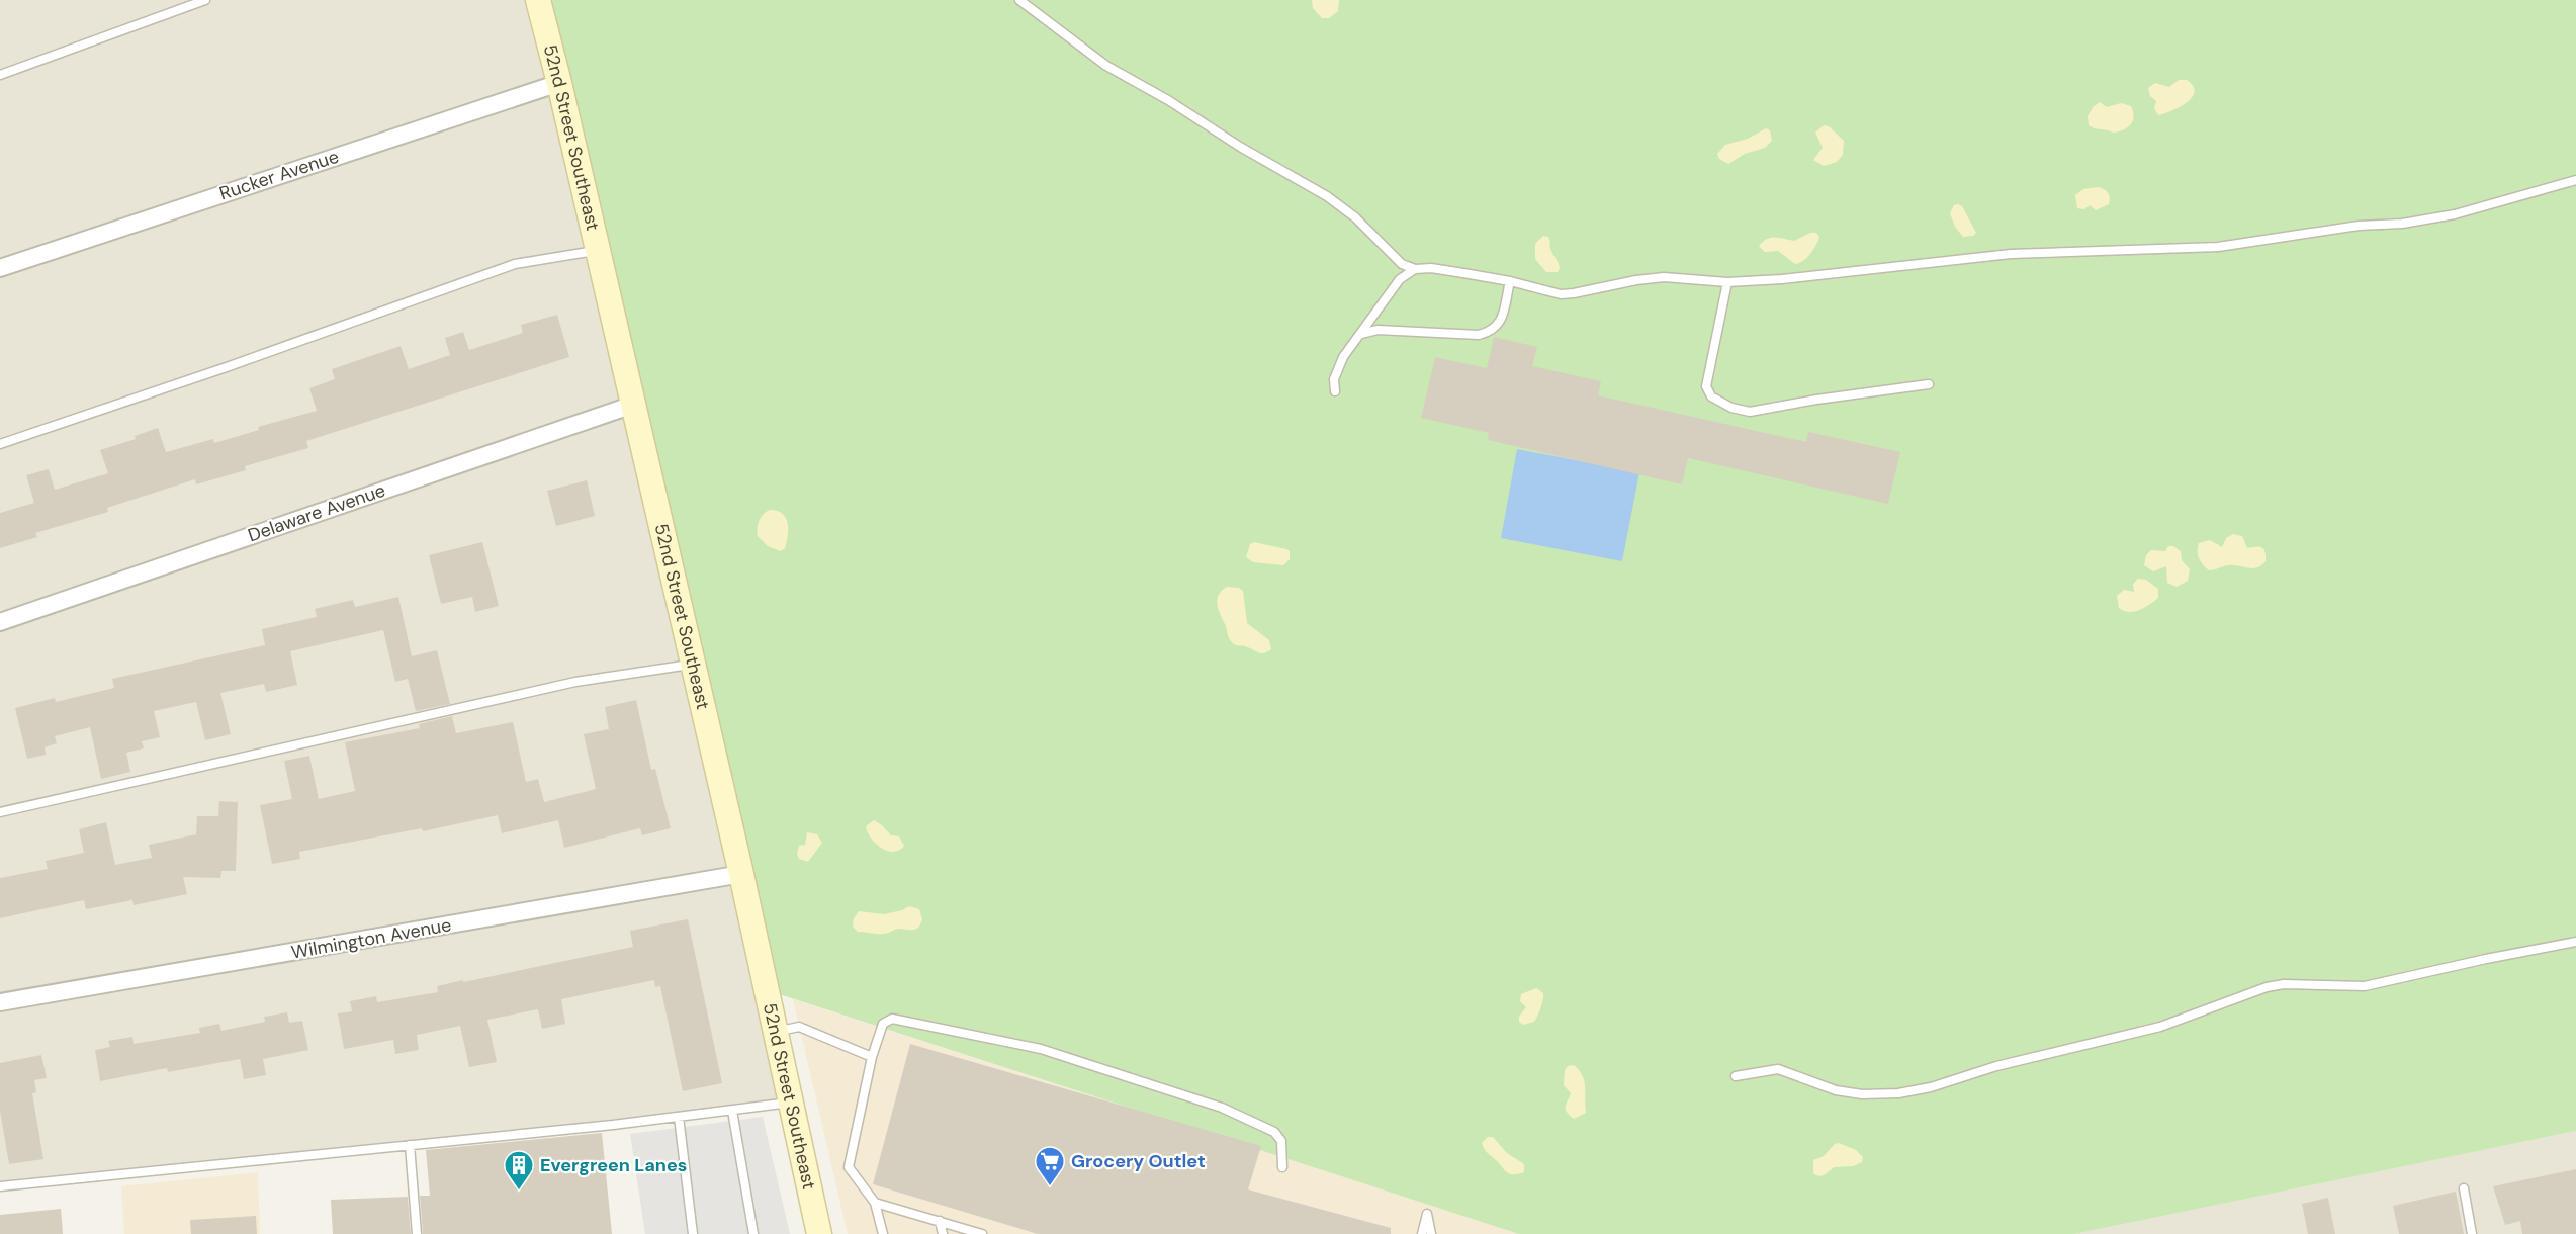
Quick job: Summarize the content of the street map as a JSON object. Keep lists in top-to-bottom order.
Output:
{
  "streets": {
    "street": [
      "52nd Street Southeast",
      "Rucker Avenue",
      "Delaware Avenue",
      "Wilmington Avenue"
    ]
  },
  "crossings": [
    ["52nd Street Southeast", "Rucker Avenue"],
    ["52nd Street Southeast", "Delaware Avenue"],
    ["52nd Street Southeast", "Wilmington Avenue"]
  ],
  "places": {
    "supermarket": ["Grocery Outlet"],
    "building": ["Evergreen Lanes"]
  }
}
